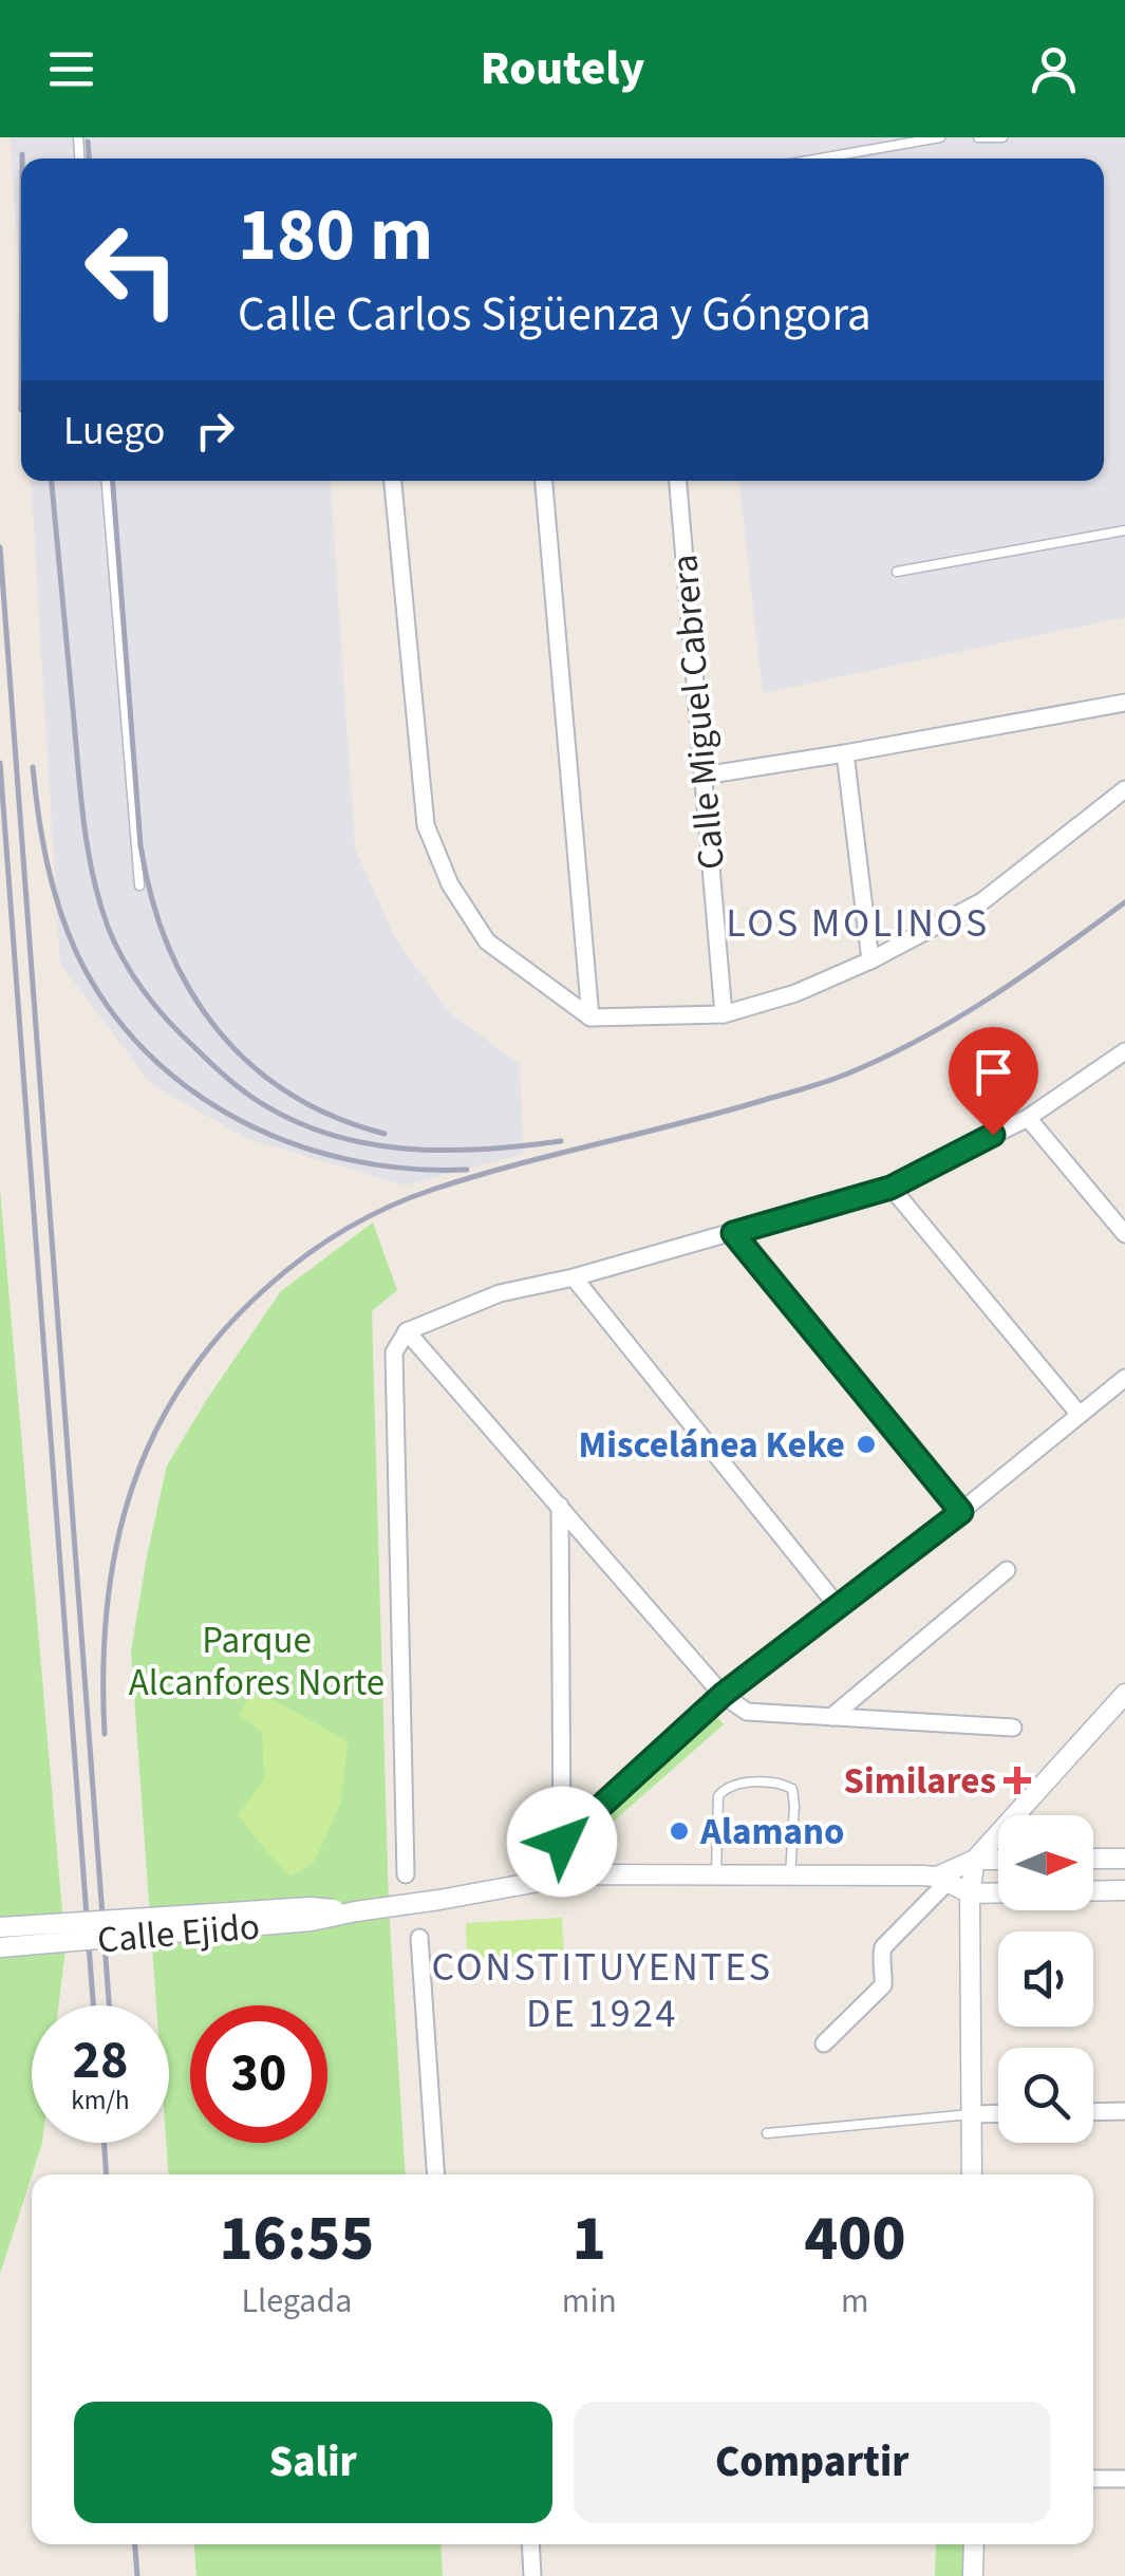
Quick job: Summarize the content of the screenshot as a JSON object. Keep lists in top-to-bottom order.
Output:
{
  "streets": {
    "street": ["Calle Miguel Cabrera", "Calle Ejido"]
  },
  "districts": ["LOS MOLINOS", "CONSTITUYENTES DE 1924"],
  "parks": ["Parque Alcanfores Norte"],
  "places": {
    "other": ["Miscelánea Keke", "Alamano"],
    "health": ["Similares"]
  },
  "north": "right",
  "page": {
    "header": "Routely",
    "turn": ["180 m", "Calle Carlos Sigüenza y Góngora"],
    "then": "Luego",
    "speed": "28 km/h",
    "limit": "30",
    "eta": [
      "16:55",
      "Llegada",
      "1",
      "min",
      "400",
      "m"
    ],
    "buttons": ["Salir", "Compartir"]
  }
}
